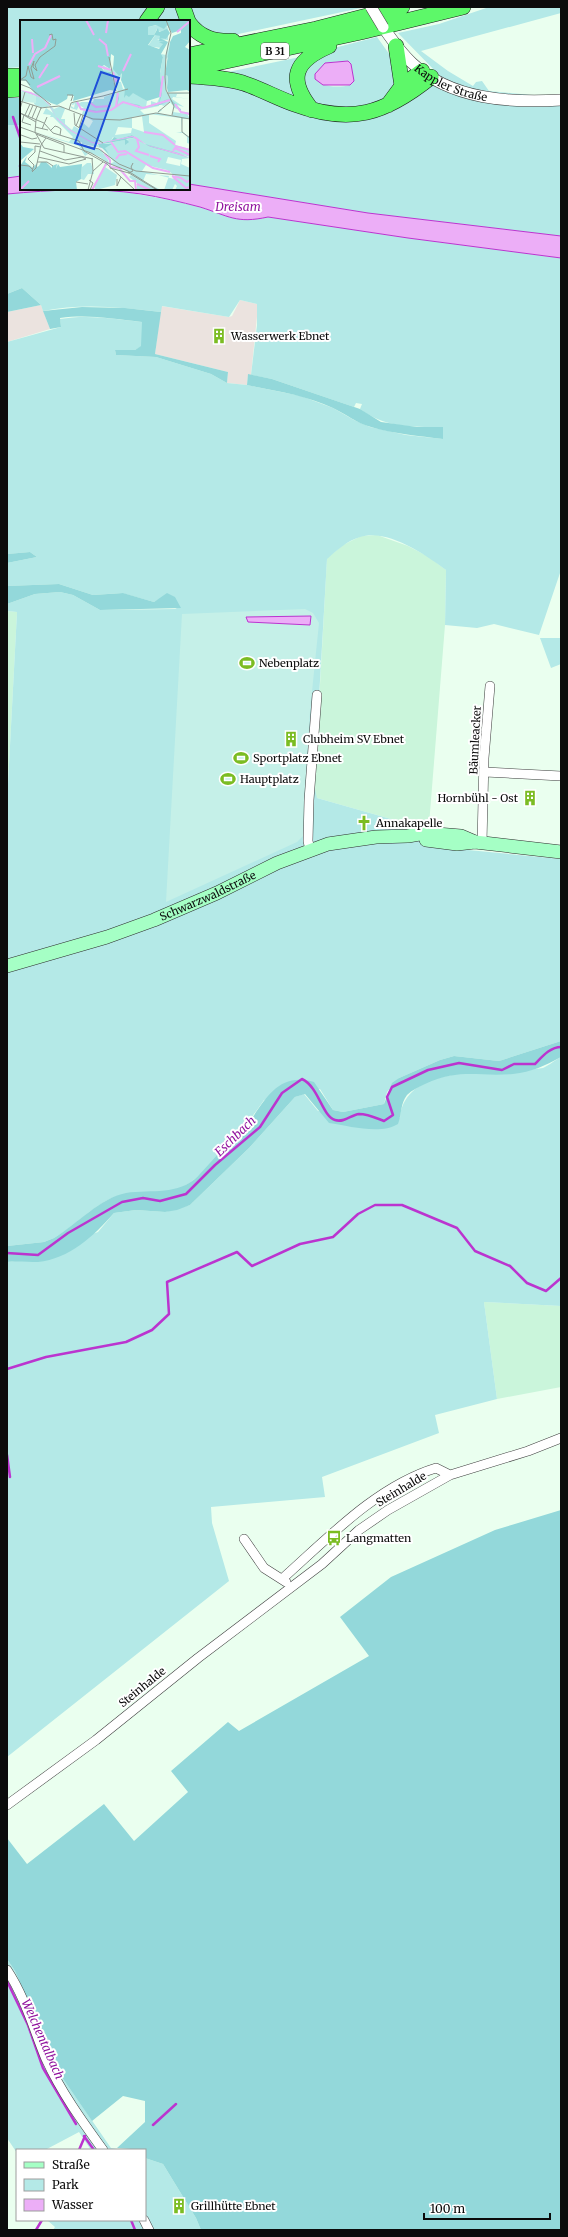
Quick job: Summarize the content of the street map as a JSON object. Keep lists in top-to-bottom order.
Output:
{
  "streets": {
    "highway": ["B 31"],
    "main road": ["Schwarzwaldstraße"],
    "street": ["Kappler Straße", "Bäumleacker", "Steinhalde"]
  },
  "crossings": [
    ["Bäumleacker", "Schwarzwaldstraße"]
  ],
  "water": ["Dreisam", "Eschbach", "Welchentalbach"],
  "places": {
    "building": [
      "Wasserwerk Ebnet",
      "Clubheim SV Ebnet",
      "Hornbühl - Ost",
      "Grillhütte Ebnet"
    ],
    "sports": ["Nebenplatz", "Sportplatz Ebnet", "Hauptplatz"],
    "church": ["Annakapelle"],
    "bus stop": ["Langmatten"]
  },
  "legend": ["Straße", "Park", "Wasser"],
  "scale_bar": "100 m"
}
